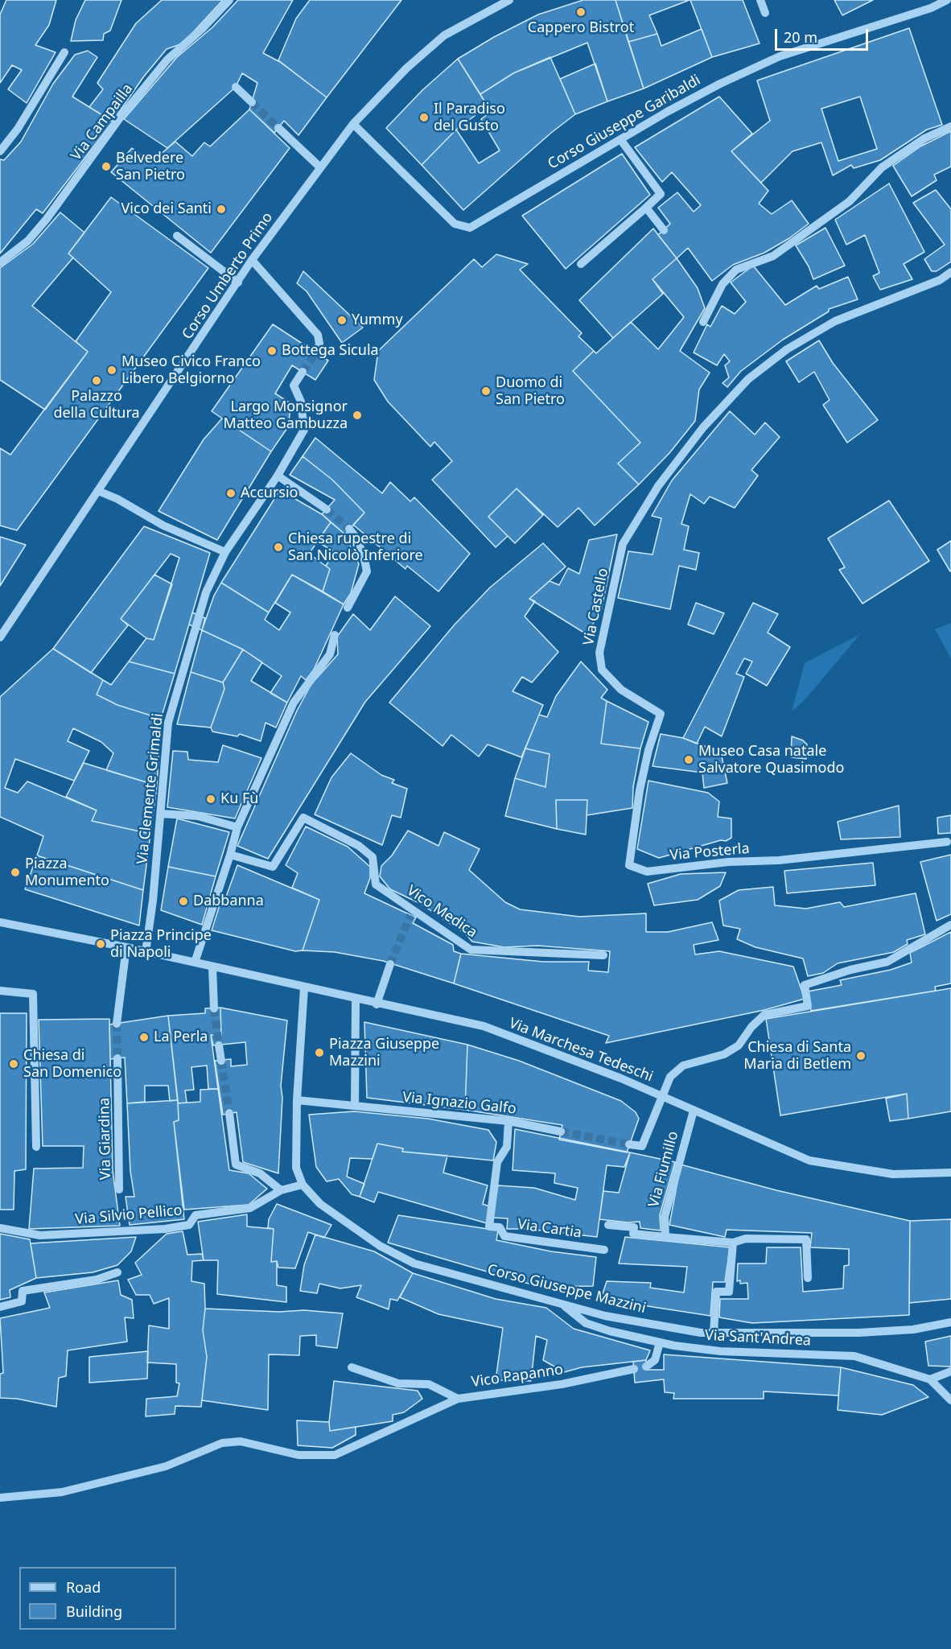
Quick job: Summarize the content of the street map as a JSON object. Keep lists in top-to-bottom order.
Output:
{
  "streets": {
    "street": [
      "Via Campailla",
      "Corso Giuseppe Garibaldi",
      "Corso Umberto Primo",
      "Via Castello",
      "Via Clemente Grimaldi",
      "Via Posterla",
      "Vico Medica",
      "Via Marchesa Tedeschi",
      "Via Ignazio Galfo",
      "Via Giardina",
      "Via Fiumillo",
      "Via Silvio Pellico",
      "Via Cartia",
      "Corso Giuseppe Mazzini",
      "Via Sant'Andrea",
      "Vico Papanno"
    ]
  },
  "crossings": [
    ["Corso Giuseppe Garibaldi", "Corso Umberto Primo"],
    ["Via Castello", "Via Posterla"],
    ["Via Clemente Grimaldi", "Via Marchesa Tedeschi"],
    ["Via Marchesa Tedeschi", "Via Fiumillo"],
    ["Via Marchesa Tedeschi", "Corso Giuseppe Mazzini"],
    ["Via Ignazio Galfo", "Via Cartia"],
    ["Via Ignazio Galfo", "Corso Giuseppe Mazzini"],
    ["Via Silvio Pellico", "Corso Giuseppe Mazzini"],
    ["Corso Giuseppe Mazzini", "Via Sant'Andrea"]
  ],
  "places": [
    "Cappero Bistrot",
    "Il Paradiso del Gusto",
    "Belvedere San Pietro",
    "Vico dei Santi",
    "Yummy",
    "Bottega Sicula",
    "Museo Civico Franco Libero Belgiorno",
    "Palazzo della Cultura",
    "Duomo di San Pietro",
    "Largo Monsignor Matteo Gambuzza",
    "Accursio",
    "Chiesa rupestre di San Nicolò Inferiore",
    "Museo Casa natale Salvatore Quasimodo",
    "Ku Fù",
    "Piazza Monumento",
    "Dabbanna",
    "Piazza Principe di Napoli",
    "La Perla",
    "Piazza Giuseppe Mazzini",
    "Chiesa di Santa Maria di Betlem",
    "Chiesa di San Domenico"
  ],
  "legend": ["Road", "Building"],
  "scale_bar": "20 m"
}
